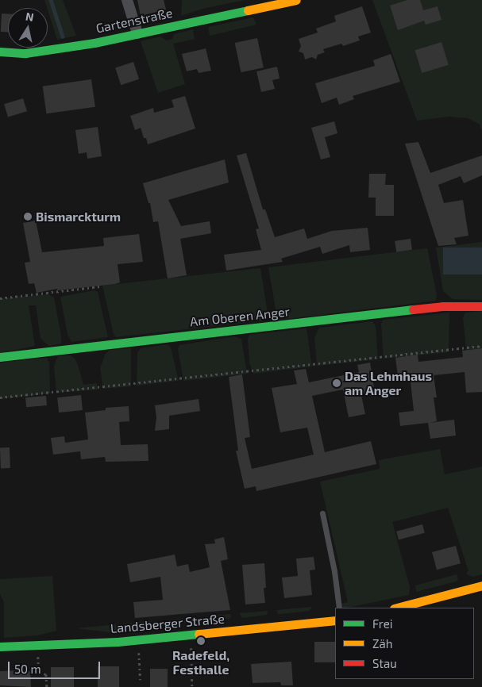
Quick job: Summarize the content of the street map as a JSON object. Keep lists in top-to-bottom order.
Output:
{
  "streets": {
    "street": ["Gartenstraße", "Am Oberen Anger", "Landsberger Straße"]
  },
  "places": ["Bismarckturm", "Das Lehmhaus am Anger", "Radefeld, Festhalle"],
  "legend": ["Frei", "Zäh", "Stau"],
  "scale_bar": "50 m",
  "north": "top"
}
